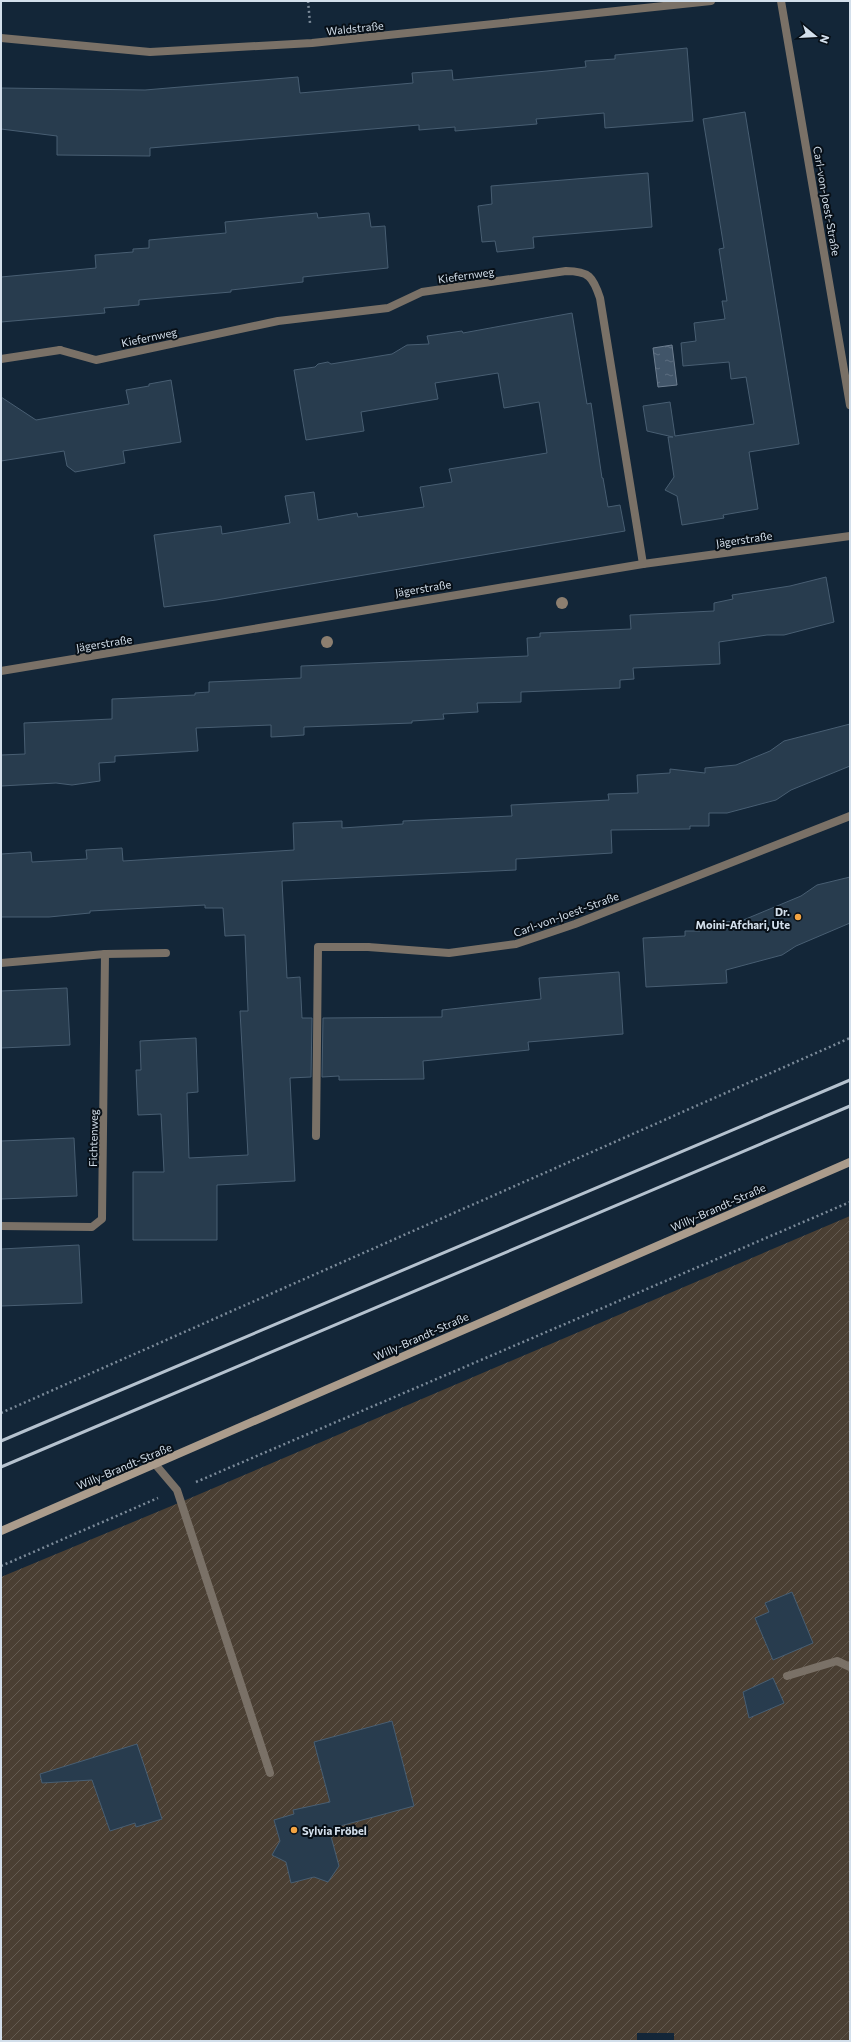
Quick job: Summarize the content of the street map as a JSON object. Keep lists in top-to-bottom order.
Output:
{
  "streets": {
    "main road": ["Willy-Brandt-Straße"],
    "street": [
      "Waldstraße",
      "Carl-von-Joest-Straße",
      "Kiefernweg",
      "Jägerstraße",
      "Fichtenweg"
    ]
  },
  "crossings": [
    ["Kiefernweg", "Jägerstraße"]
  ],
  "places": ["Dr. Moini-Afchari, Ute", "Sylvia Fröbel"],
  "north": "right"
}
